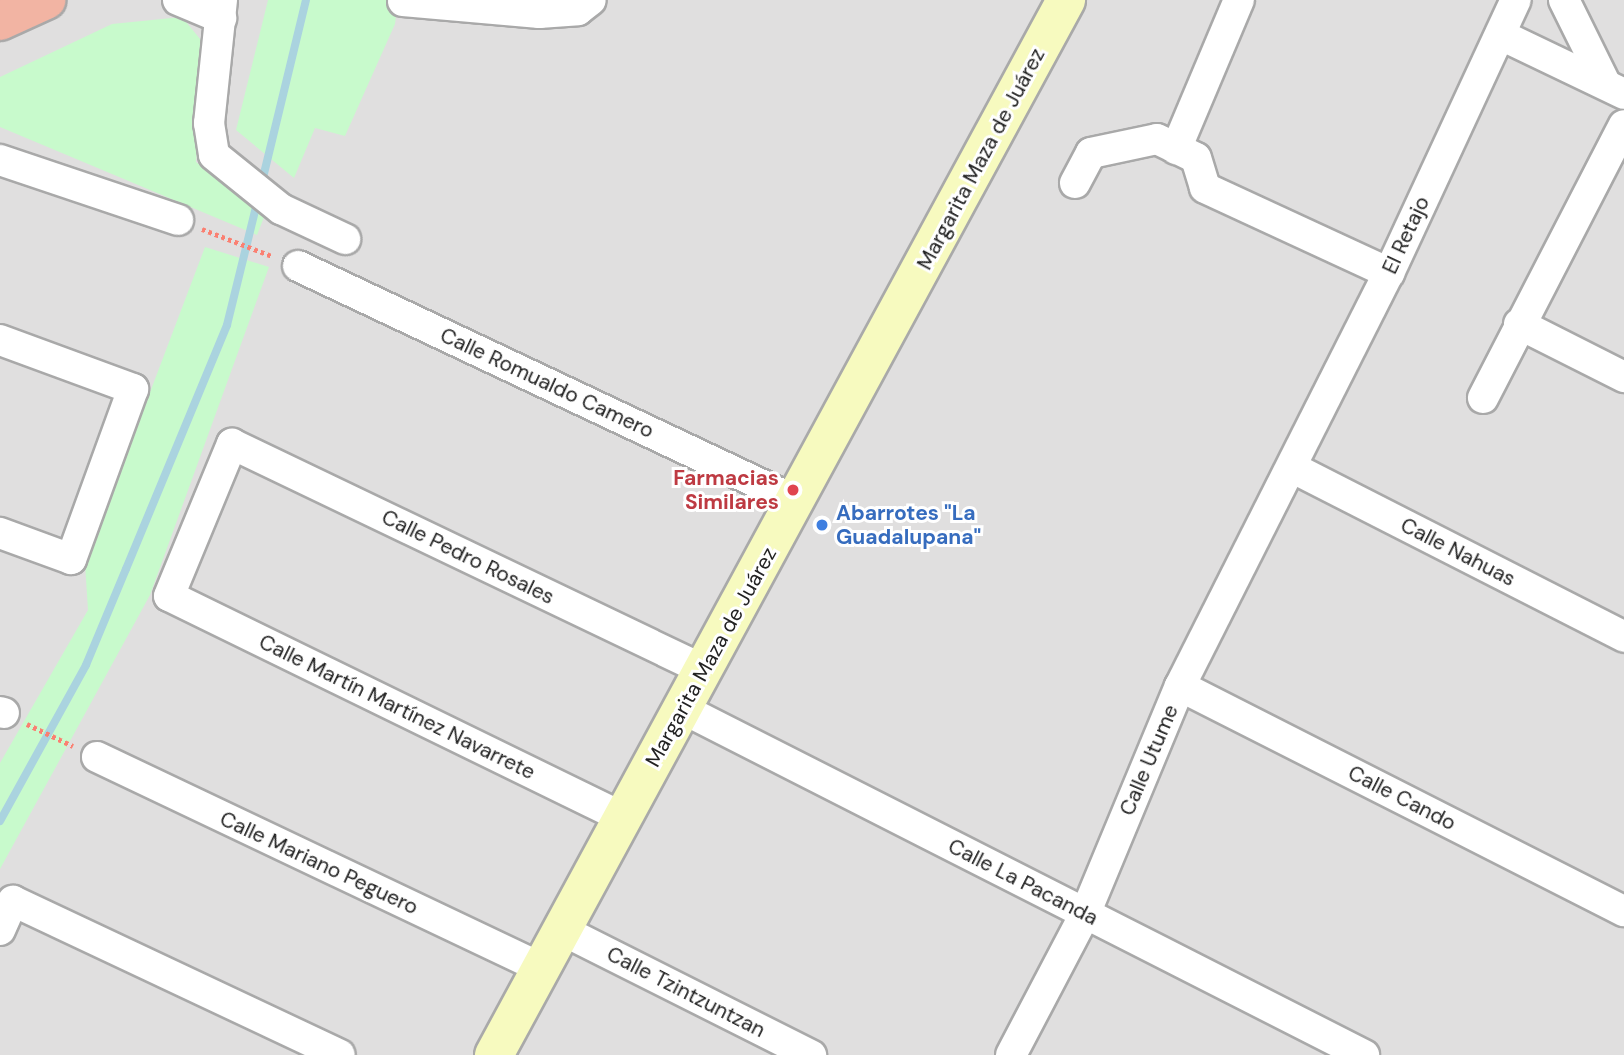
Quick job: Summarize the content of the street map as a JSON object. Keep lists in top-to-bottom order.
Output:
{
  "streets": {
    "main road": ["Margarita Maza de Juárez"],
    "street": [
      "El Retajo",
      "Calle Romualdo Camero",
      "Calle Nahuas",
      "Calle Pedro Rosales",
      "Calle Martín Martínez Navarrete",
      "Calle Utume",
      "Calle Cando",
      "Calle Mariano Peguero",
      "Calle La Pacanda",
      "Calle Tzintzuntzan"
    ]
  },
  "crossings": [
    ["Margarita Maza de Juárez", "Calle Romualdo Camero"],
    ["Margarita Maza de Juárez", "Calle Pedro Rosales"],
    ["Margarita Maza de Juárez", "Calle Martín Martínez Navarrete"],
    ["Margarita Maza de Juárez", "Calle Mariano Peguero"],
    ["Margarita Maza de Juárez", "Calle La Pacanda"],
    ["Margarita Maza de Juárez", "Calle Tzintzuntzan"],
    ["El Retajo", "Calle Nahuas"],
    ["El Retajo", "Calle Utume"],
    ["Calle Nahuas", "Calle Utume"],
    ["Calle Pedro Rosales", "Calle Martín Martínez Navarrete"],
    ["Calle Utume", "Calle Cando"],
    ["Calle Utume", "Calle La Pacanda"]
  ],
  "places": ["Farmacias Similares", "Abarrotes \"La Guadalupana\""]
}
